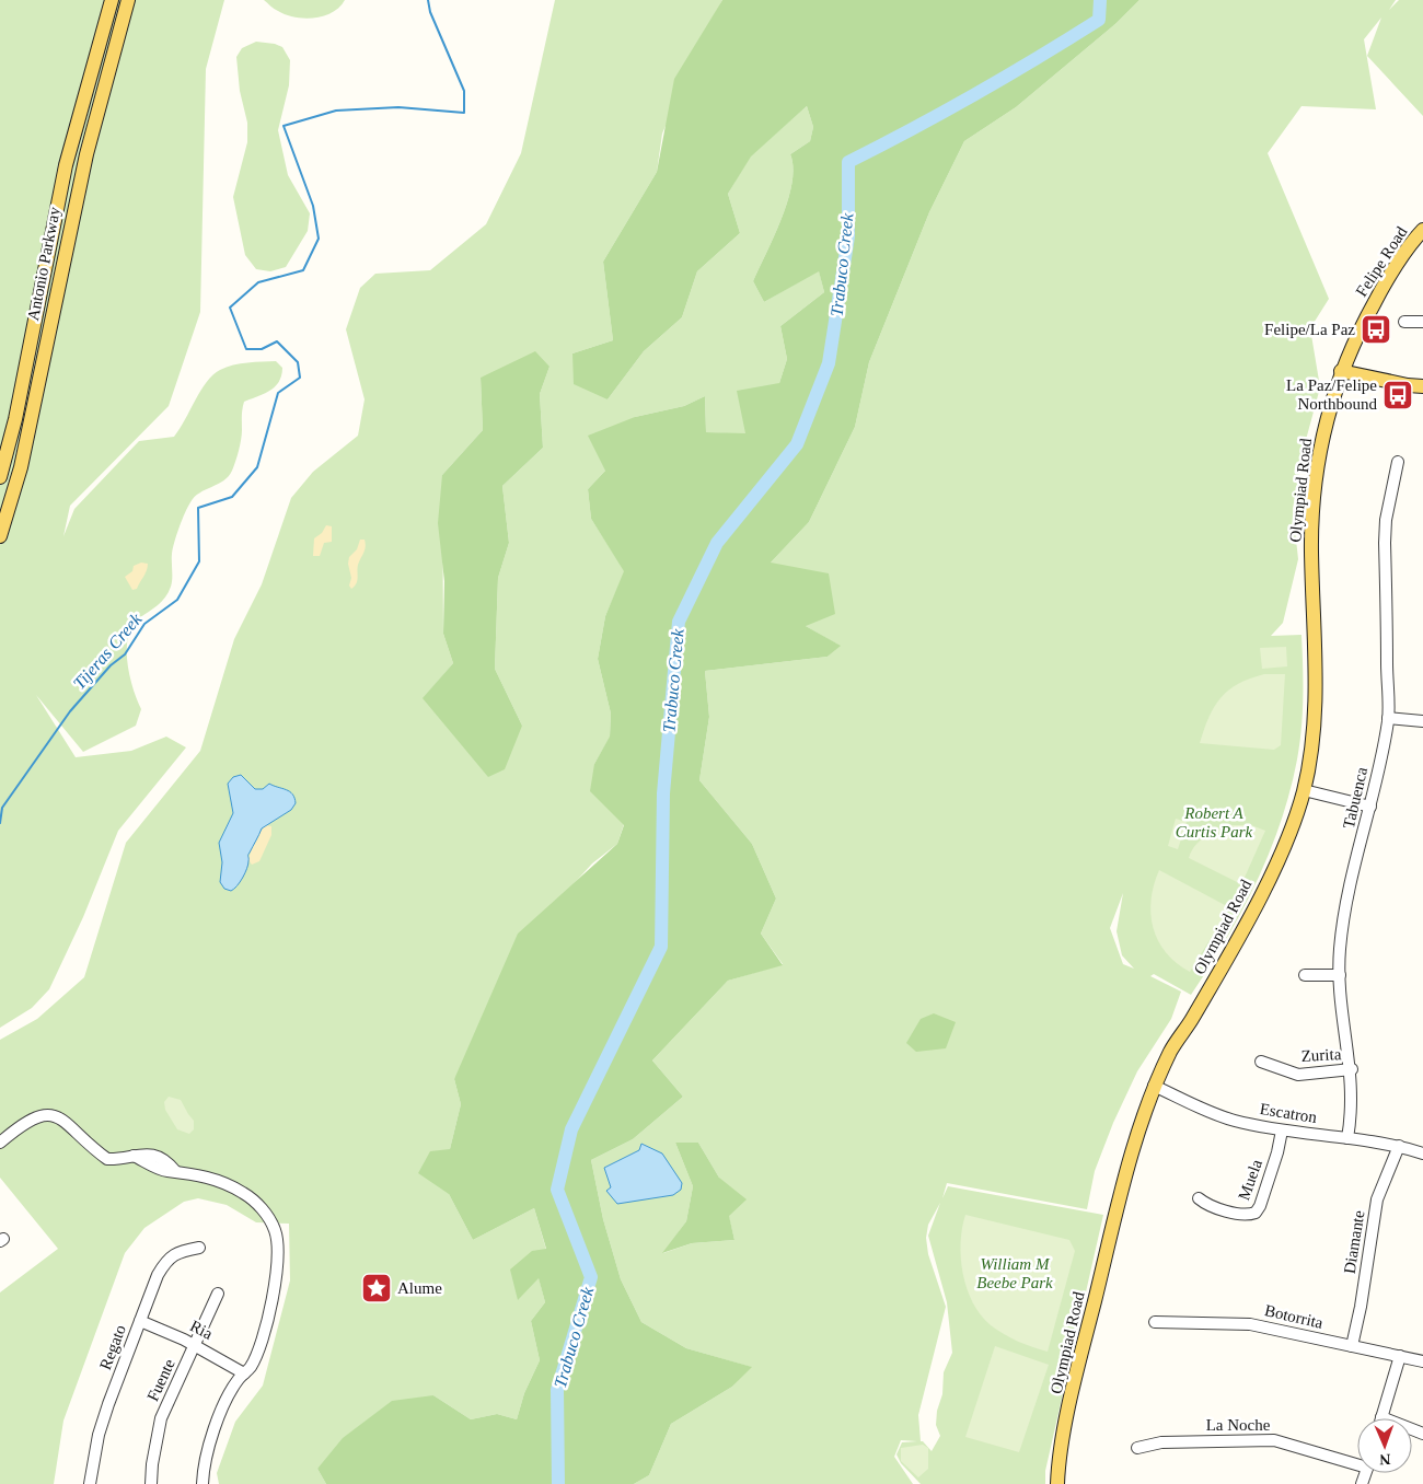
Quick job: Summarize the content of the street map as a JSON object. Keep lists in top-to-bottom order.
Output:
{
  "streets": {
    "main road": ["Felipe Road", "Antonio Parkway", "Olympiad Road"],
    "street": [
      "Tabuenca",
      "Zurita",
      "Escatron",
      "Muela",
      "Diamante",
      "Botorrita",
      "Ria",
      "Regato",
      "Fuente",
      "La Noche"
    ]
  },
  "crossings": [
    ["Felipe Road", "Olympiad Road"],
    ["Olympiad Road", "Escatron"],
    ["Tabuenca", "Zurita"],
    ["Tabuenca", "Escatron"],
    ["Escatron", "Muela"],
    ["Escatron", "Diamante"],
    ["Diamante", "Botorrita"],
    ["Ria", "Regato"],
    ["Ria", "Fuente"]
  ],
  "water": ["Trabuco Creek", "Tijeras Creek"],
  "parks": ["Robert A Curtis Park", "William M Beebe Park"],
  "places": {
    "bus stop": ["Felipe/La Paz", "La Paz/Felipe Northbound"],
    "place": ["Alume"]
  },
  "north": "bottom"
}
